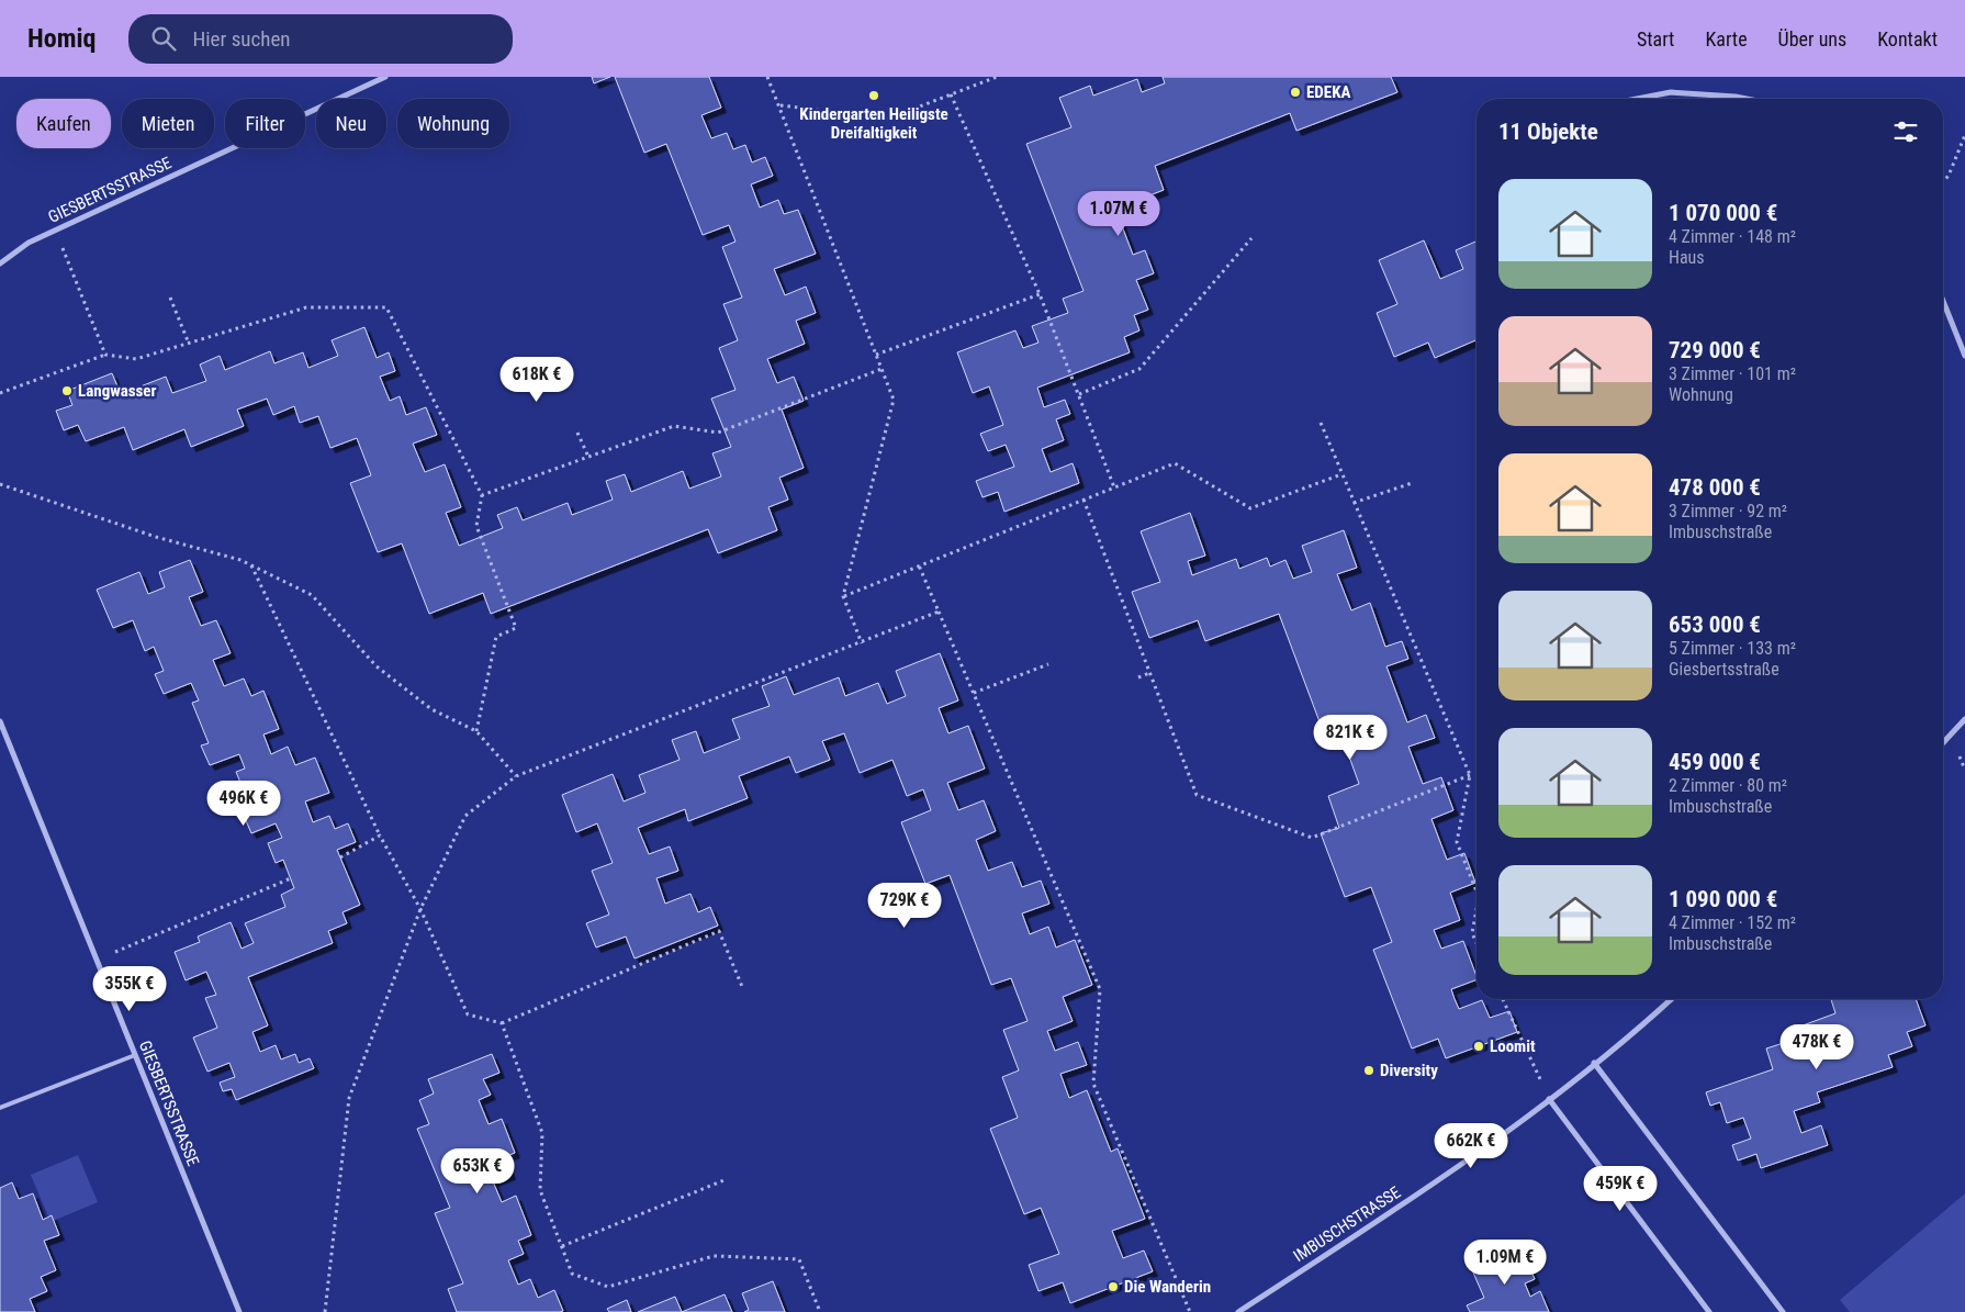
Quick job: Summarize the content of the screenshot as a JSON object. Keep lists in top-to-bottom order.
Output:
{
  "streets": {
    "street": ["GIESBERTSSTRASSE", "IMBUSCHSTRASSE"]
  },
  "places": [
    "EDEKA",
    "Kindergarten Heiligste Dreifaltigkeit",
    "Langwasser",
    "Loomit",
    "Diversity",
    "Die Wanderin"
  ],
  "page": {
    "header": "Homiq",
    "search": "Hier suchen",
    "nav": [
      "Start",
      "Karte",
      "Über uns",
      "Kontakt"
    ],
    "chip": [
      "Kaufen",
      "Mieten",
      "Filter",
      "Neu",
      "Wohnung"
    ],
    "heading": "11 Objekte",
    "list": [
      {
        "name": "1 070 000 €",
        "note": "4 Zimmer · 148 m² · Haus"
      },
      {
        "name": "729 000 €",
        "note": "3 Zimmer · 101 m² · Wohnung"
      },
      {
        "name": "478 000 €",
        "note": "3 Zimmer · 92 m² · Imbuschstraße"
      },
      {
        "name": "653 000 €",
        "note": "5 Zimmer · 133 m² · Giesbertsstraße"
      },
      {
        "name": "459 000 €",
        "note": "2 Zimmer · 80 m² · Imbuschstraße"
      },
      {
        "name": "1 090 000 €",
        "note": "4 Zimmer · 152 m² · Imbuschstraße"
      }
    ],
    "price": [
      "1.07M €",
      "618K €",
      "821K €",
      "496K €",
      "729K €",
      "355K €",
      "478K €",
      "662K €",
      "653K €",
      "459K €",
      "1.09M €"
    ]
  }
}
